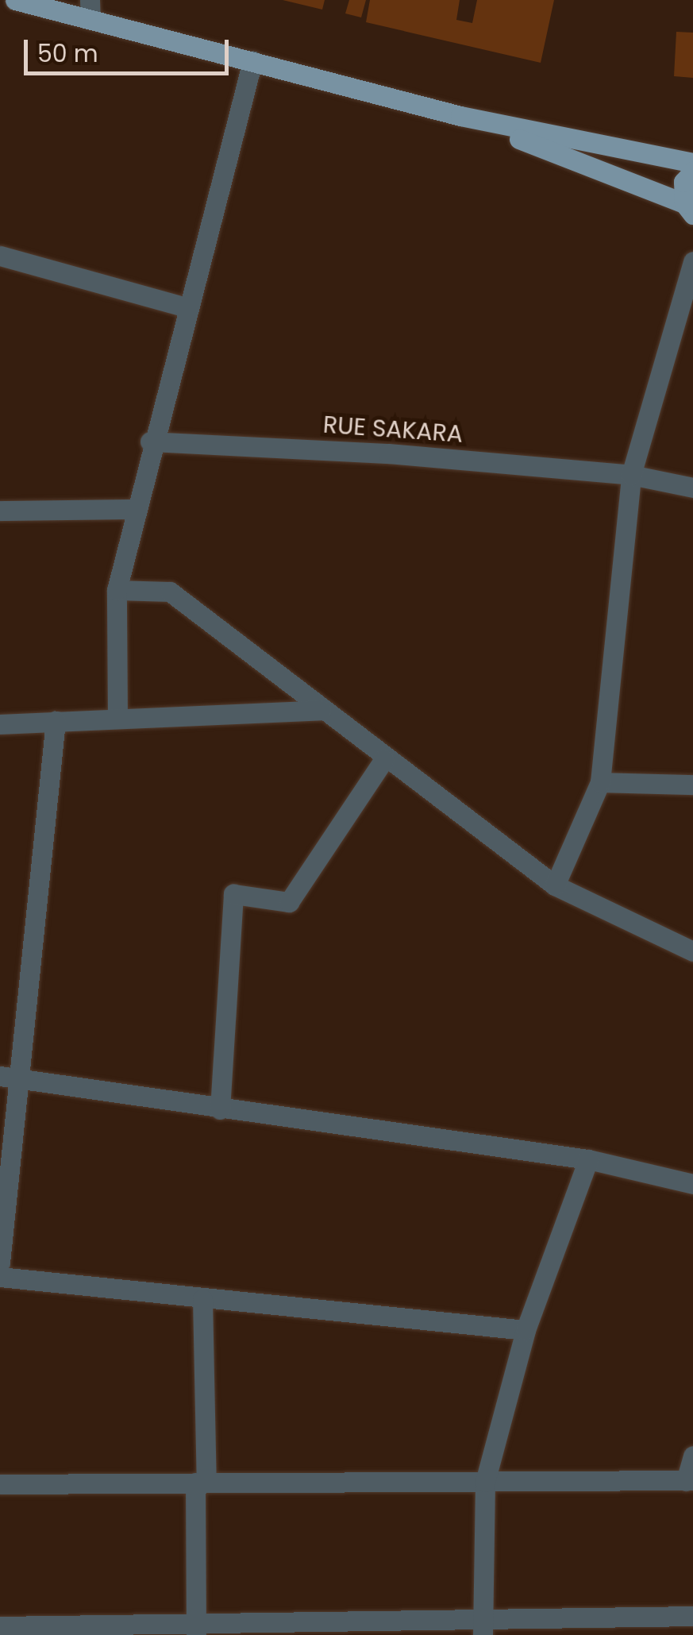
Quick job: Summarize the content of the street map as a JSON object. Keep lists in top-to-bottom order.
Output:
{
  "streets": {
    "street": ["RUE SAKARA"]
  },
  "scale_bar": "50 m"
}
